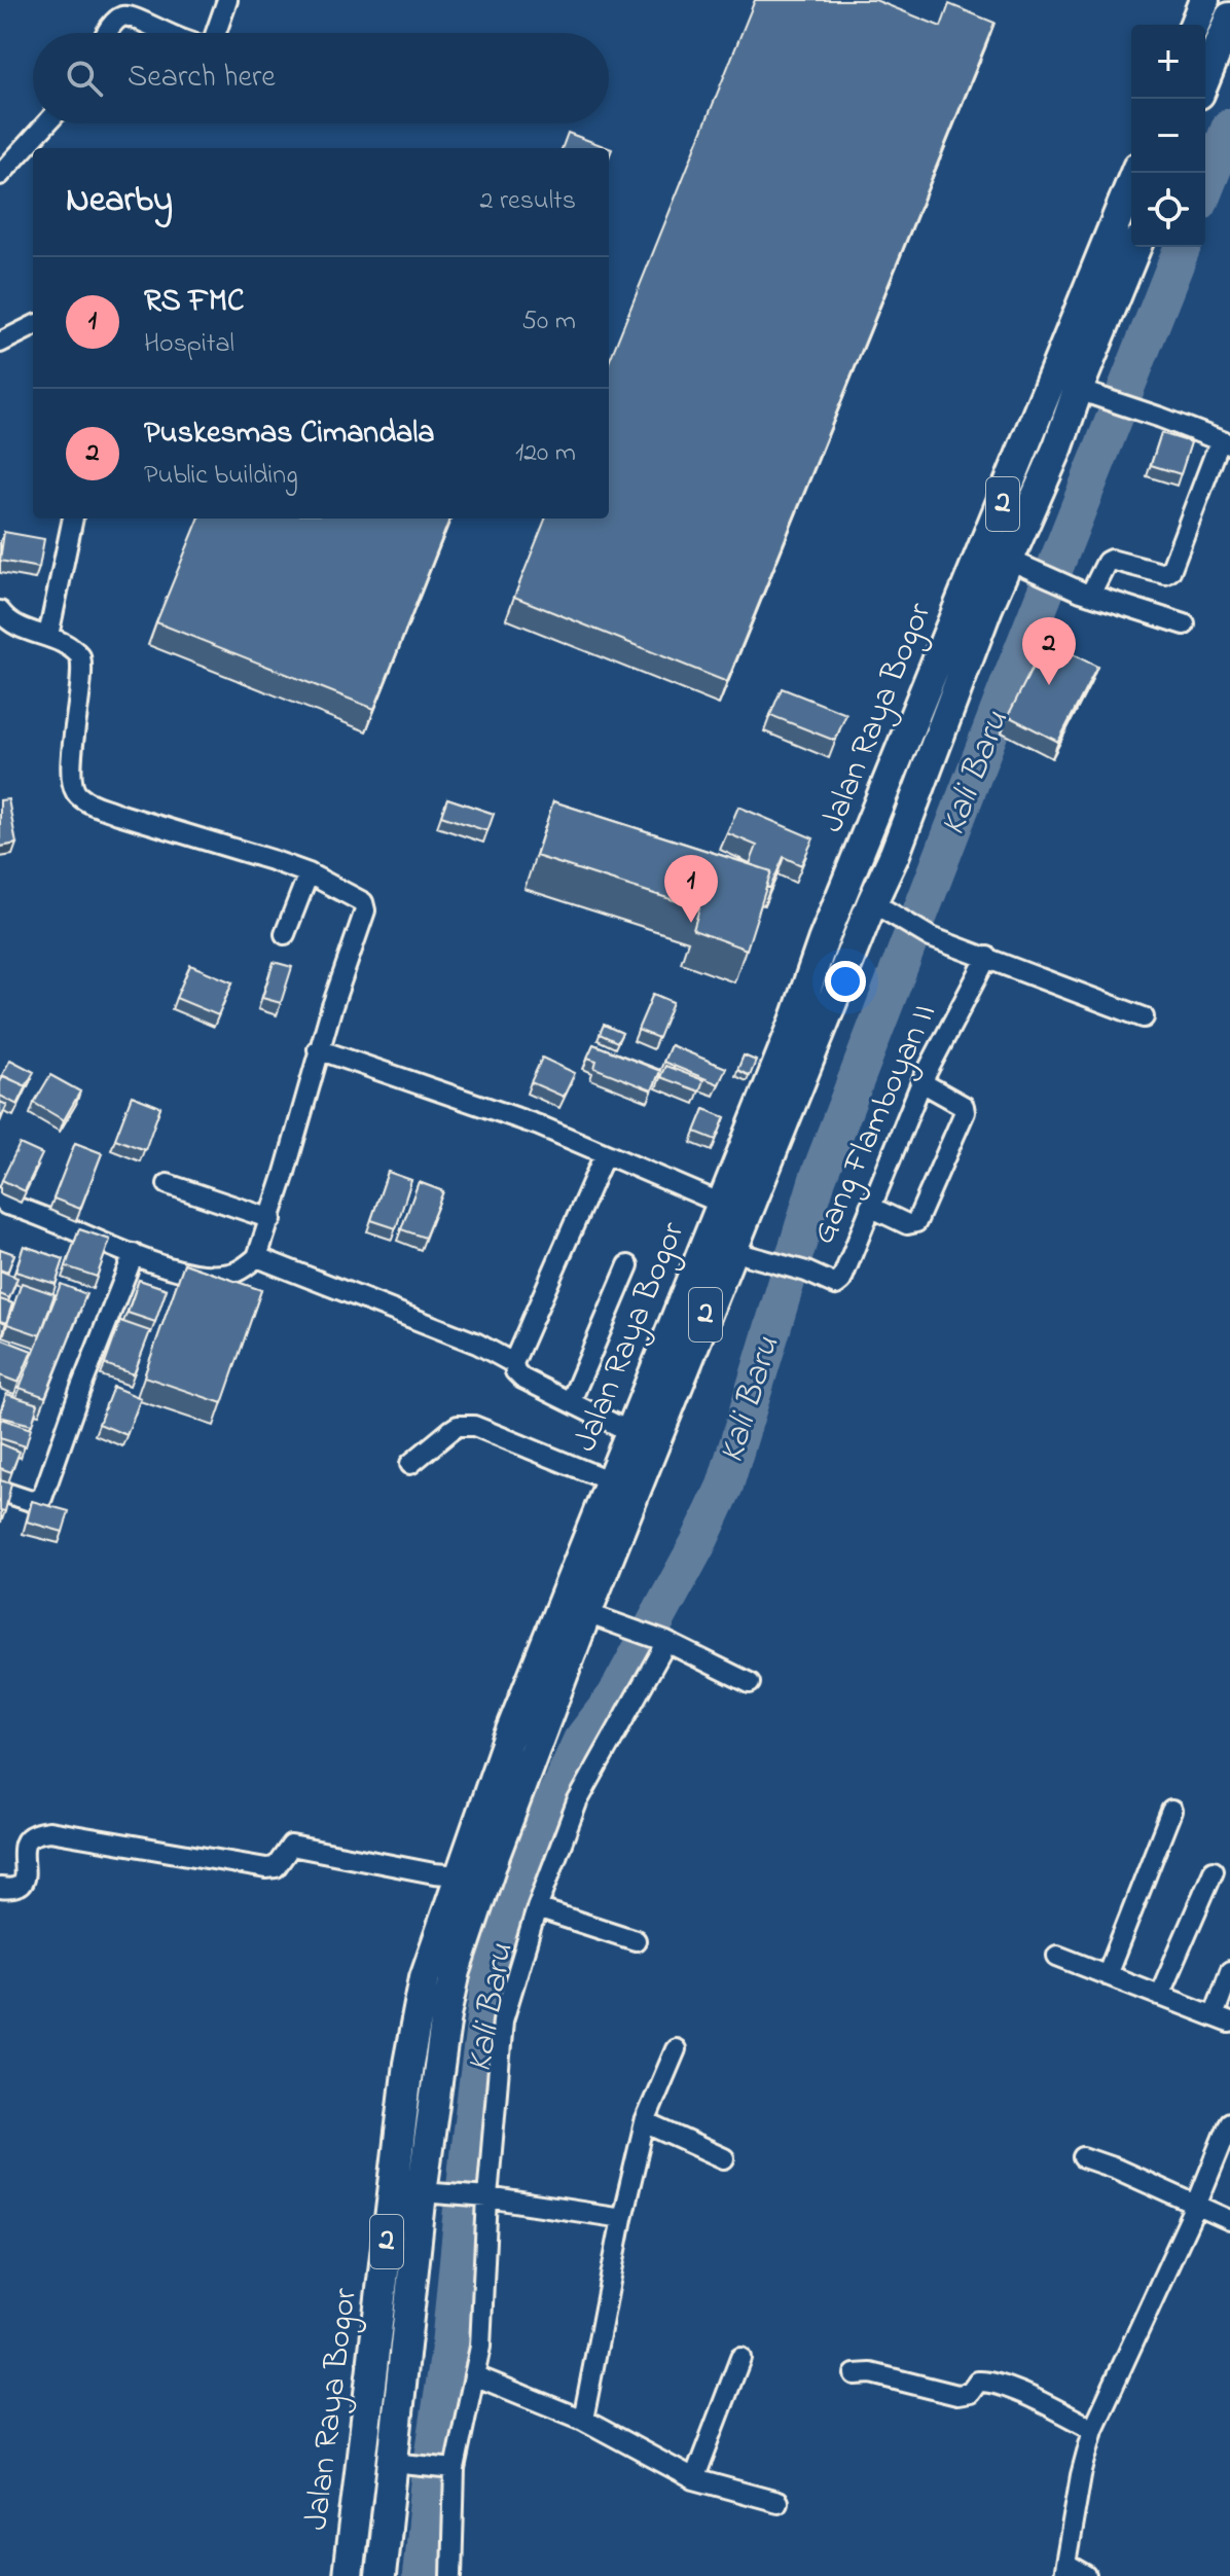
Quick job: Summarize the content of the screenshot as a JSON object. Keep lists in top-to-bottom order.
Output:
{
  "streets": {
    "highway": ["2", "Jalan Raya Bogor"],
    "street": ["Gang Flamboyan II"]
  },
  "crossings": [
    ["Jalan Raya Bogor", "Gang Flamboyan II"]
  ],
  "water": ["Kali Baru"],
  "page": {
    "map_buttons": ["+", "−"],
    "search": "Search here",
    "heading": ["Nearby", "2 results"],
    "list": [
      {
        "mark": "1",
        "name": "RS FMC",
        "note": "Hospital",
        "value": "50 m"
      },
      {
        "mark": "2",
        "name": "Puskesmas Cimandala",
        "note": "Public building",
        "value": "120 m"
      }
    ],
    "pins": ["2", "1"]
  }
}
